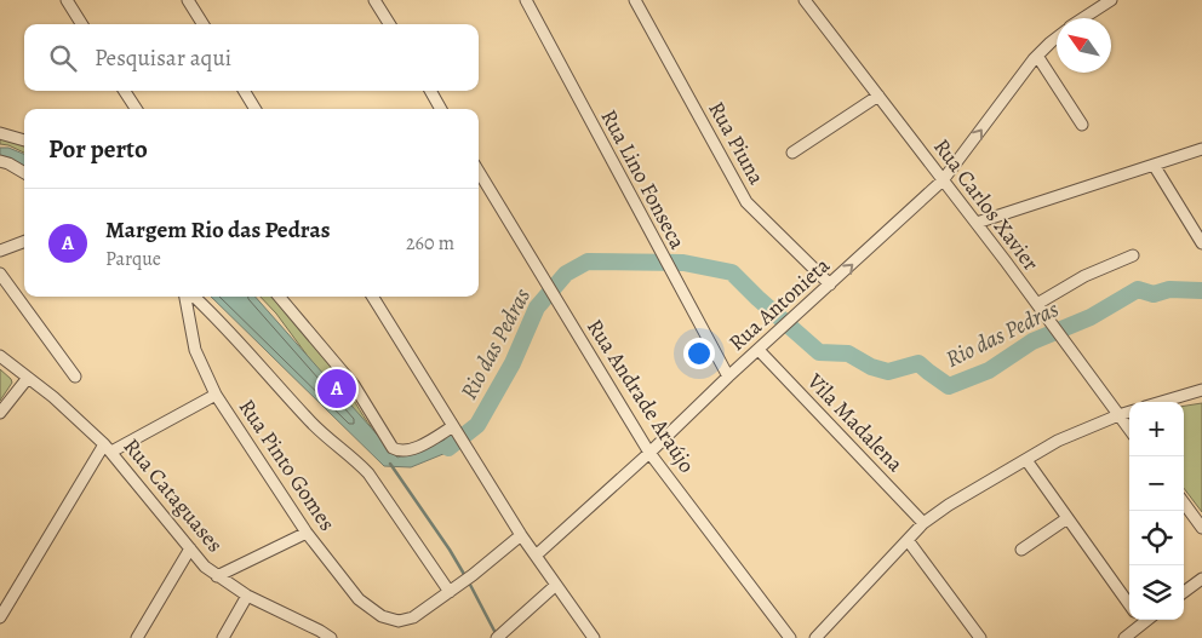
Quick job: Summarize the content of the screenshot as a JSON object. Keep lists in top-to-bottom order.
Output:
{
  "streets": {
    "street": [
      "Rua Piuna",
      "Rua Lino Fonseca",
      "Rua Carlos Xavier",
      "Rua Antonieta",
      "Rua Andrade Araújo",
      "Vila Madalena",
      "Rua Pinto Gomes",
      "Rua Cataguases"
    ]
  },
  "crossings": [
    ["Rua Piuna", "Rua Antonieta"],
    ["Rua Lino Fonseca", "Rua Antonieta"],
    ["Rua Carlos Xavier", "Rua Antonieta"],
    ["Rua Antonieta", "Rua Andrade Araújo"],
    ["Rua Antonieta", "Vila Madalena"]
  ],
  "one_way": ["Rua Antonieta"],
  "water": ["Rio das Pedras"],
  "north": "top left",
  "page": {
    "search": "Pesquisar aqui",
    "heading": "Por perto",
    "list": [
      {
        "mark": "A",
        "name": "Margem Rio das Pedras",
        "note": "Parque",
        "value": "260 m"
      }
    ],
    "pins": "A",
    "map_buttons": ["+", "−"]
  }
}
